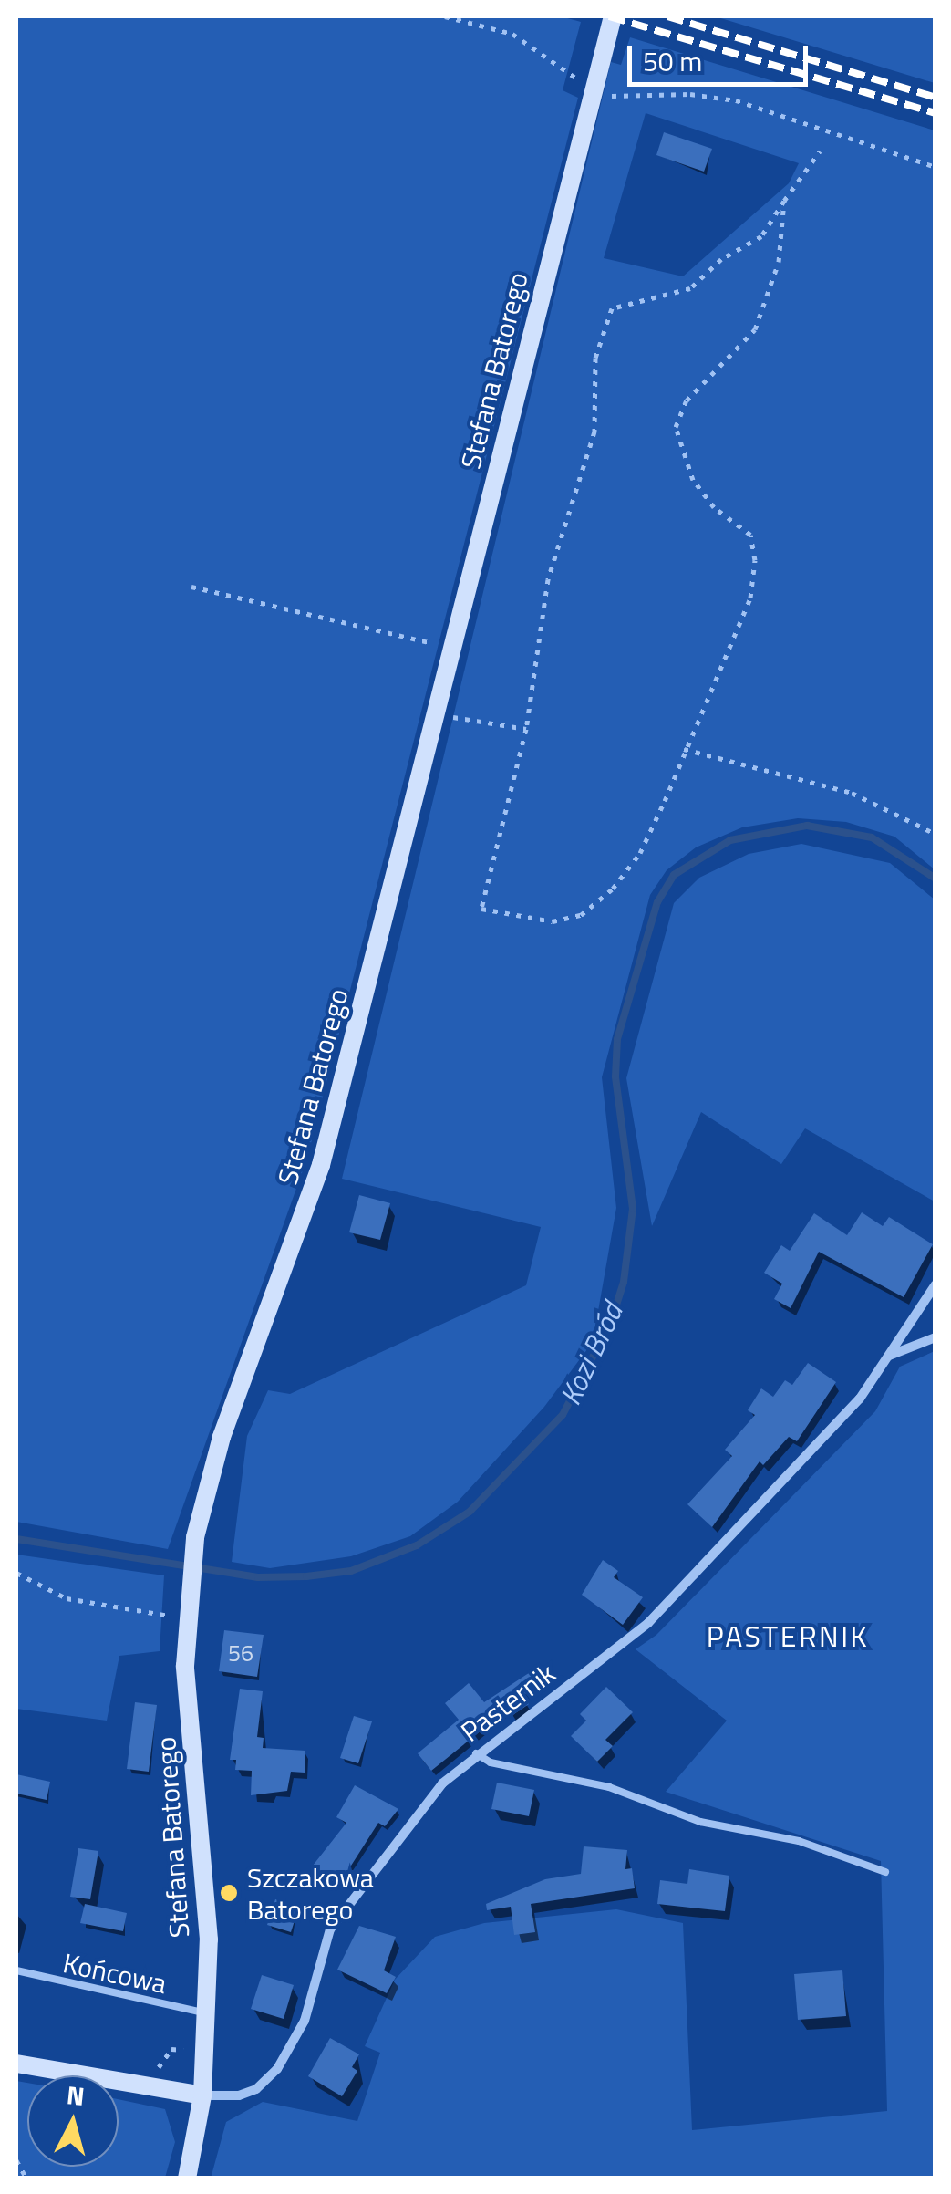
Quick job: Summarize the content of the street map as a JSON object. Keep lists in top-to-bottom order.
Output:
{
  "streets": {
    "street": ["Stefana Batorego", "Pasternik"],
    "lane": ["Końcowa"]
  },
  "crossings": [
    ["Stefana Batorego", "Pasternik"],
    ["Stefana Batorego", "Końcowa"]
  ],
  "districts": ["PASTERNIK"],
  "water": ["Kozi Bród"],
  "places": ["Szczakowa Batorego"],
  "house_numbers": ["56"],
  "scale_bar": "50 m",
  "north": "top"
}
